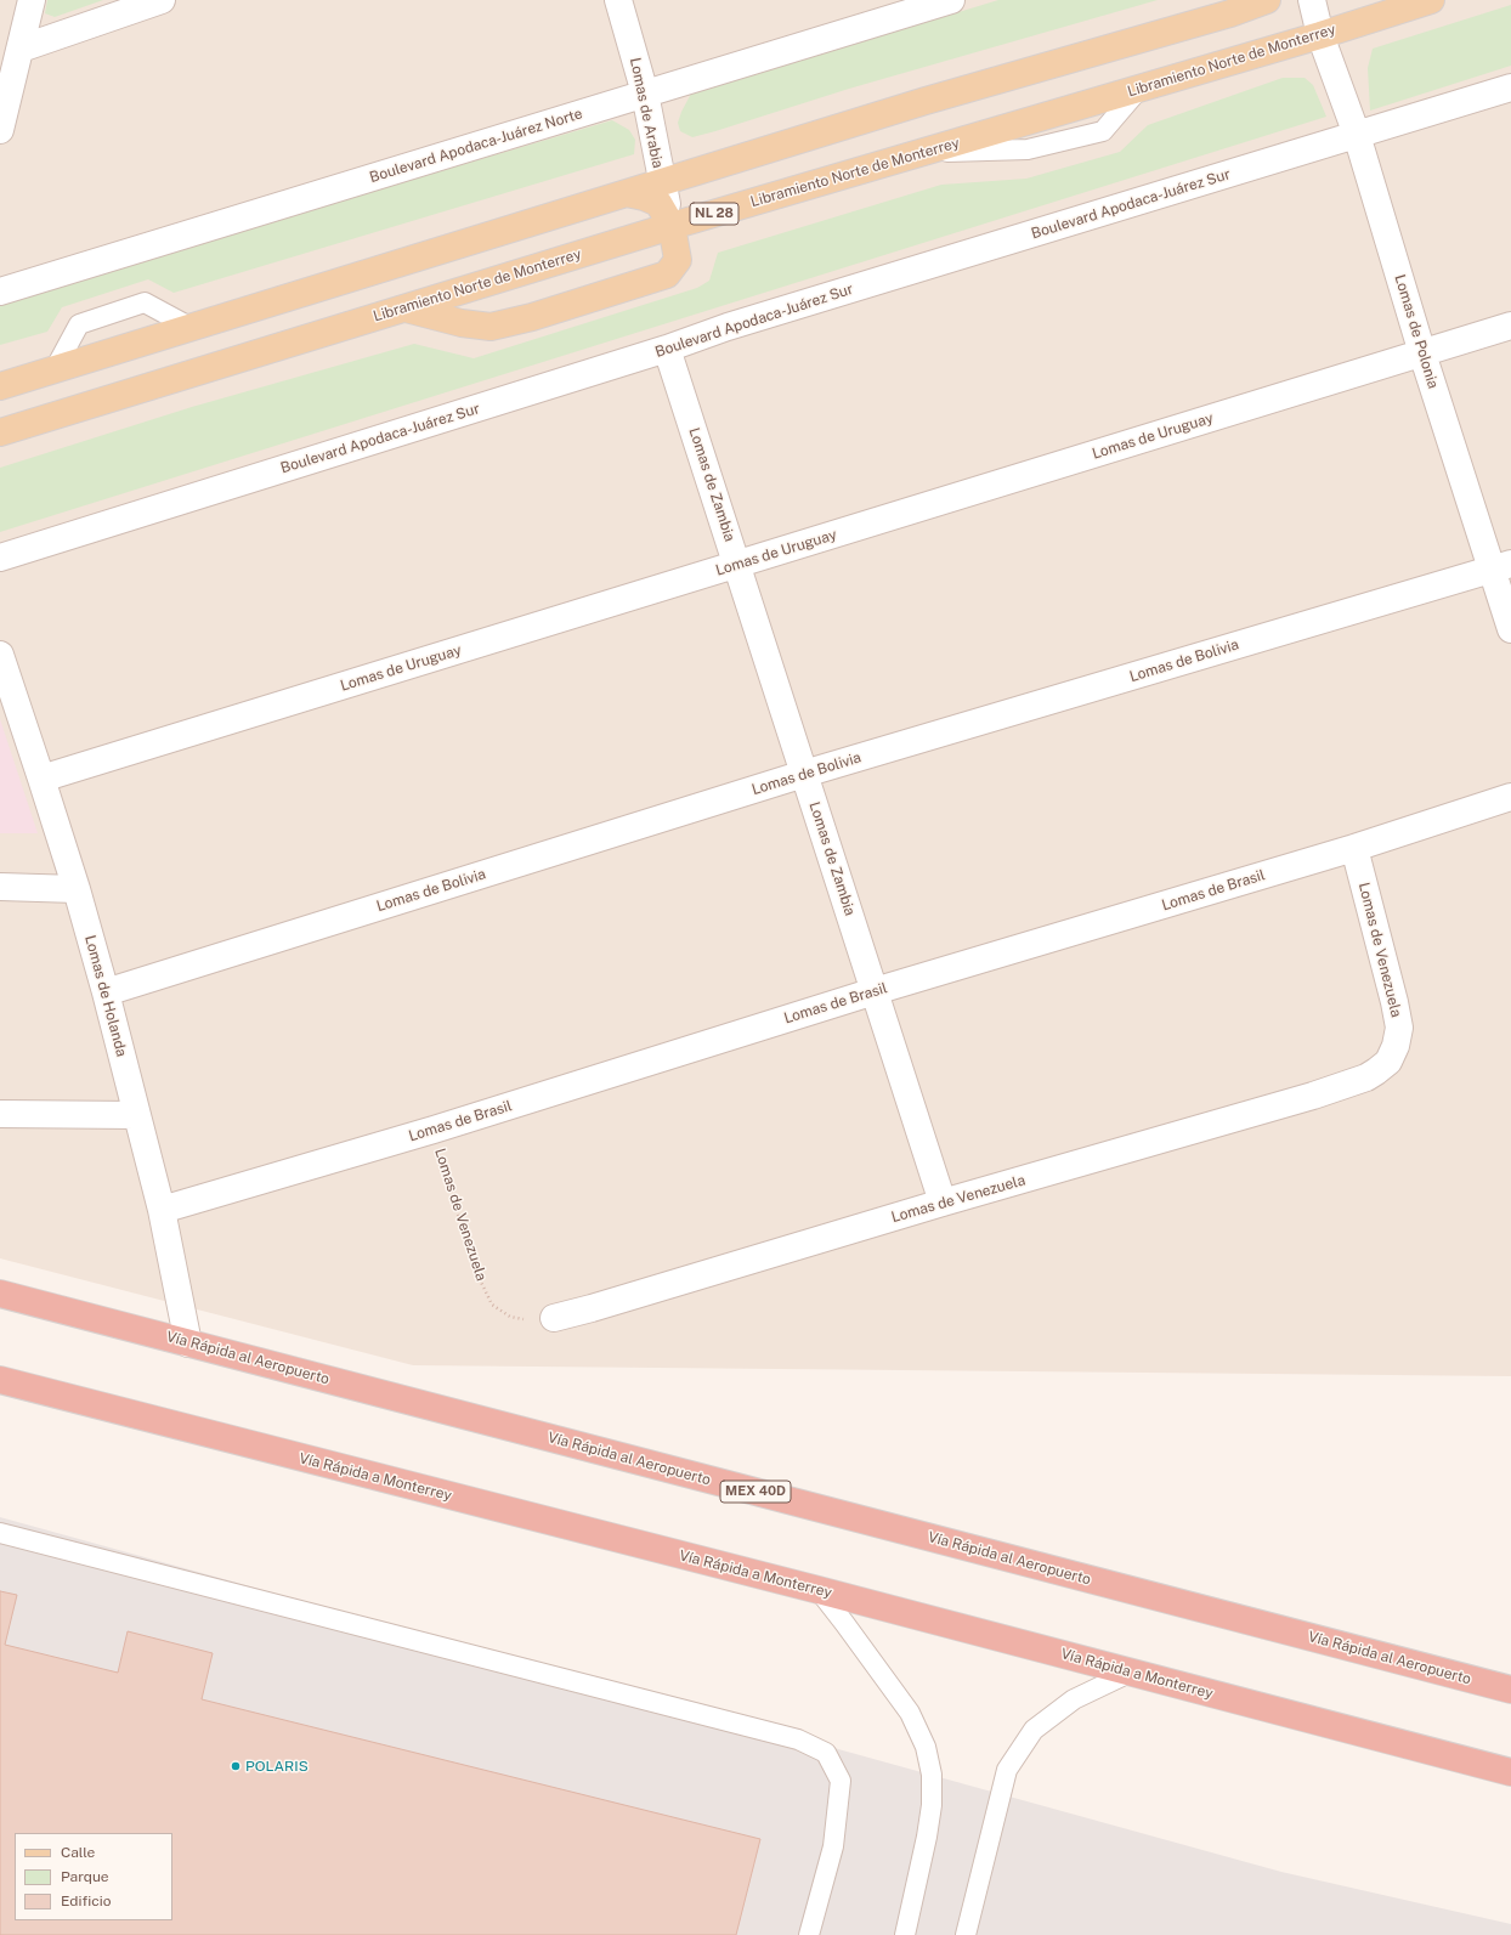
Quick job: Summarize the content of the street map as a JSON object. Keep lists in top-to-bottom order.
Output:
{
  "streets": {
    "highway": ["Vía Rápida al Aeropuerto", "Vía Rápida a Monterrey", "MEX 40D"],
    "main road": ["Libramiento Norte de Monterrey", "NL 28"],
    "street": [
      "Lomas de Arabia",
      "Boulevard Apodaca-Juárez Norte",
      "Boulevard Apodaca-Juárez Sur",
      "Lomas de Polonia",
      "Lomas de Uruguay",
      "Lomas de Zambia",
      "Lomas de Bolivia",
      "Lomas de Brasil",
      "Lomas de Venezuela",
      "Lomas de Holanda"
    ]
  },
  "crossings": [
    ["Libramiento Norte de Monterrey", "Lomas de Arabia"],
    ["Libramiento Norte de Monterrey", "Lomas de Polonia"],
    ["Lomas de Arabia", "Boulevard Apodaca-Juárez Norte"],
    ["Boulevard Apodaca-Juárez Sur", "Lomas de Polonia"],
    ["Boulevard Apodaca-Juárez Sur", "Lomas de Zambia"],
    ["Lomas de Polonia", "Lomas de Uruguay"],
    ["Lomas de Polonia", "Lomas de Bolivia"],
    ["Lomas de Uruguay", "Lomas de Zambia"],
    ["Lomas de Uruguay", "Lomas de Holanda"],
    ["Lomas de Zambia", "Lomas de Bolivia"],
    ["Lomas de Zambia", "Lomas de Brasil"],
    ["Lomas de Zambia", "Lomas de Venezuela"],
    ["Lomas de Bolivia", "Lomas de Holanda"],
    ["Lomas de Brasil", "Lomas de Venezuela"],
    ["Lomas de Brasil", "Lomas de Holanda"],
    ["Lomas de Holanda", "Vía Rápida al Aeropuerto"]
  ],
  "places": ["POLARIS"],
  "legend": ["Calle", "Parque", "Edificio"]
}
